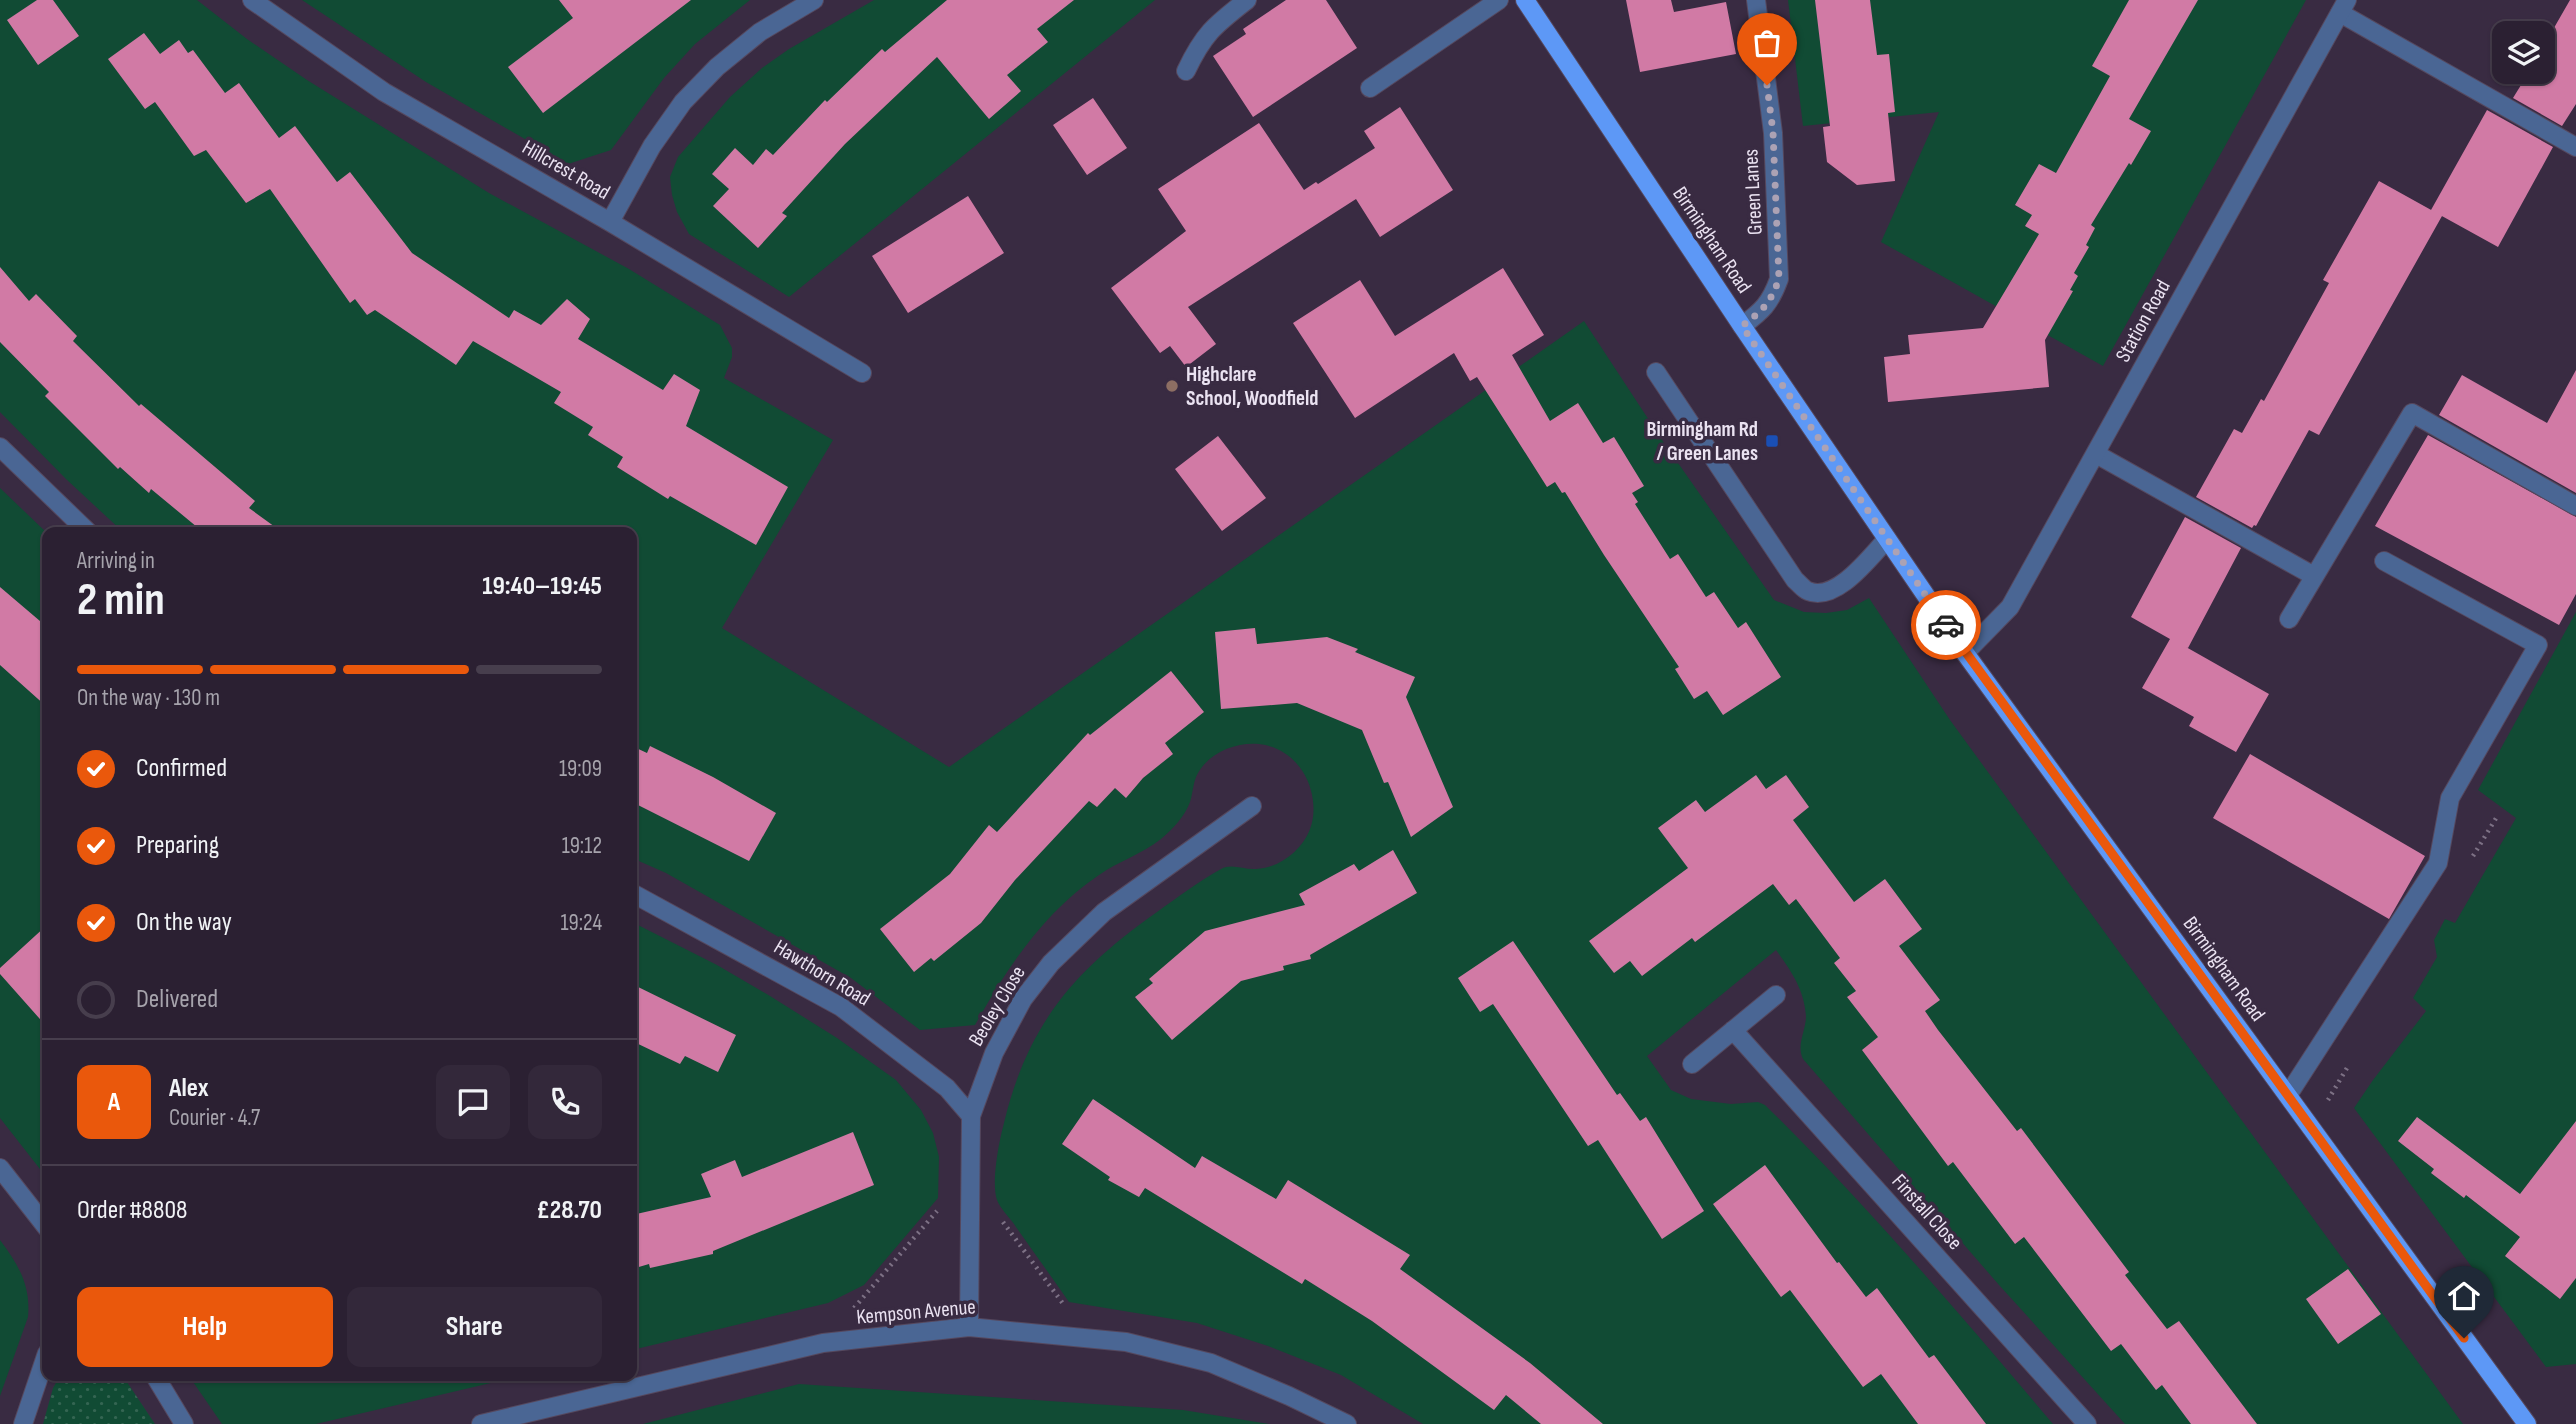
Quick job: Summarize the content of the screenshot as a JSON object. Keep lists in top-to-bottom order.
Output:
{
  "streets": {
    "main road": ["Birmingham Road"],
    "street": [
      "Hillcrest Road",
      "Green Lanes",
      "Station Road",
      "Hawthorn Road",
      "Beoley Close",
      "Finstall Close",
      "Kempson Avenue"
    ]
  },
  "crossings": [
    ["Green Lanes", "Birmingham Road"],
    ["Birmingham Road", "Station Road"],
    ["Hawthorn Road", "Beoley Close"],
    ["Beoley Close", "Kempson Avenue"]
  ],
  "places": {
    "other": ["Highclare School, Woodfield"],
    "transit": ["Birmingham Rd / Green Lanes"]
  },
  "page": {
    "heading": ["2 min", "Arriving in", "19:40–19:45"],
    "panel": [
      "Alex",
      "Courier · 4.7",
      "Order #8808",
      "£28.70"
    ],
    "bar": "On the way · 130 m",
    "list": [
      ["Confirmed", "19:09"],
      ["Preparing", "19:12"],
      ["On the way", "19:24"],
      "Delivered"
    ],
    "round": "A",
    "buttons": ["Help", "Share"]
  }
}
